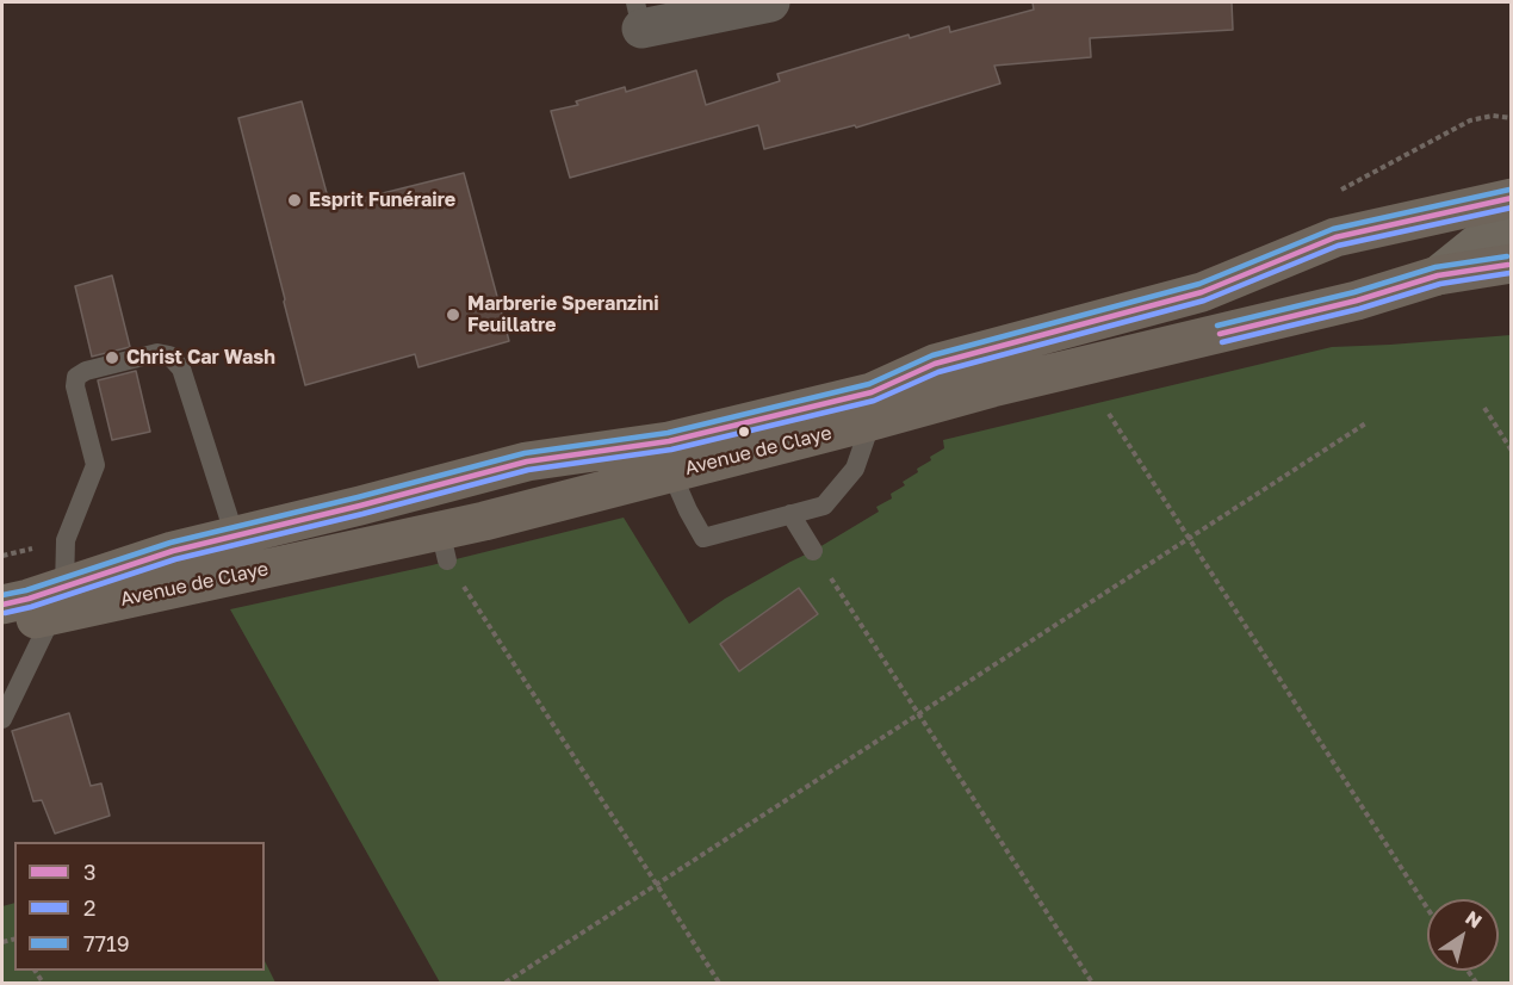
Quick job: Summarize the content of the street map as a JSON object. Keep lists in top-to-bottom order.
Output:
{
  "streets": {
    "main road": ["Avenue de Claye"]
  },
  "places": ["Esprit Funéraire", "Marbrerie Speranzini Feuillatre", "Christ Car Wash"],
  "lines": ["transit line 7719", "transit line 3", "transit line 2"],
  "legend": ["3", "2", "7719"],
  "north": "top right"
}
